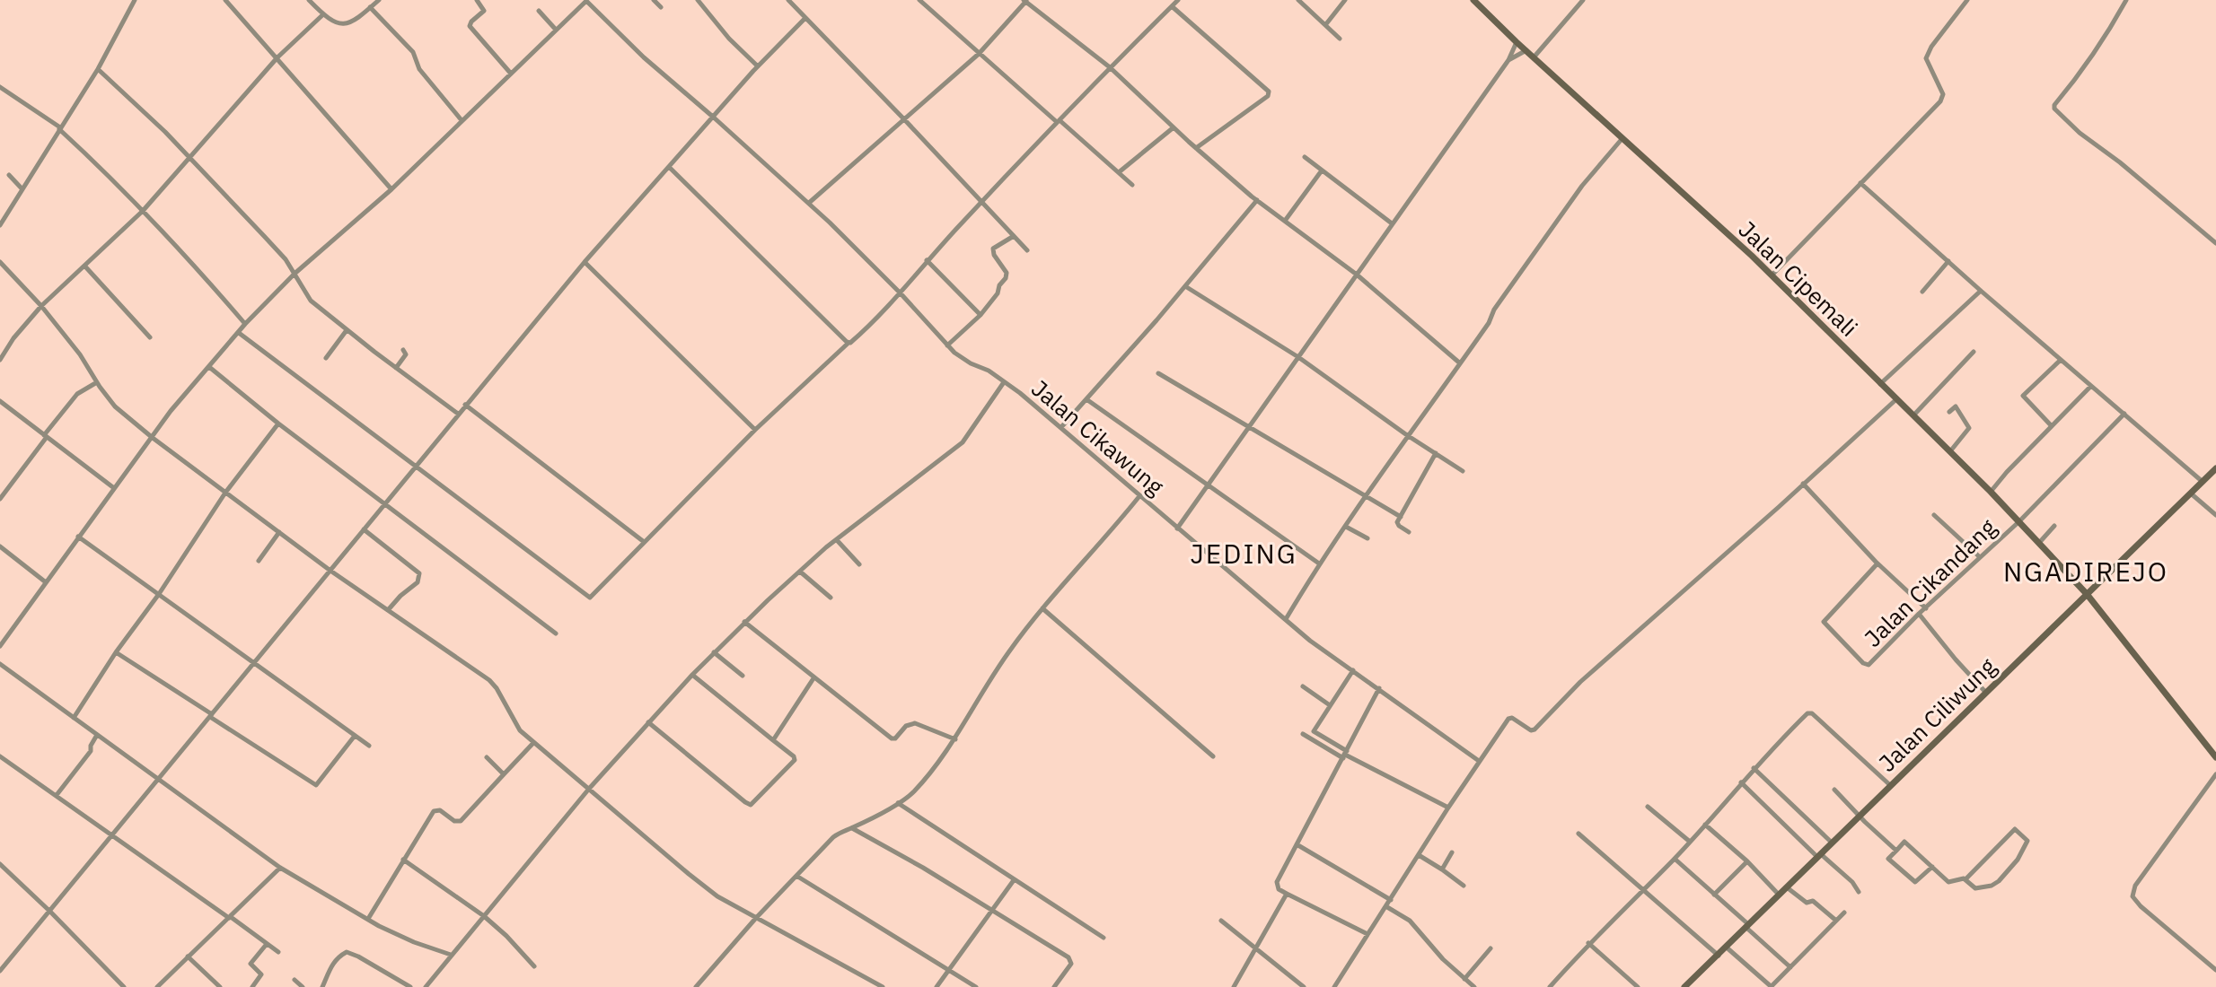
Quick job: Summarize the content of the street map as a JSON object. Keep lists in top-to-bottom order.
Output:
{
  "streets": {
    "main road": ["Jalan Cipemali", "Jalan Ciliwung"],
    "street": ["Jalan Cikawung", "Jalan Cikandang"]
  },
  "crossings": [
    ["Jalan Cipemali", "Jalan Cikandang"],
    ["Jalan Cipemali", "Jalan Ciliwung"]
  ],
  "districts": ["JEDING", "NGADIREJO"]
}
